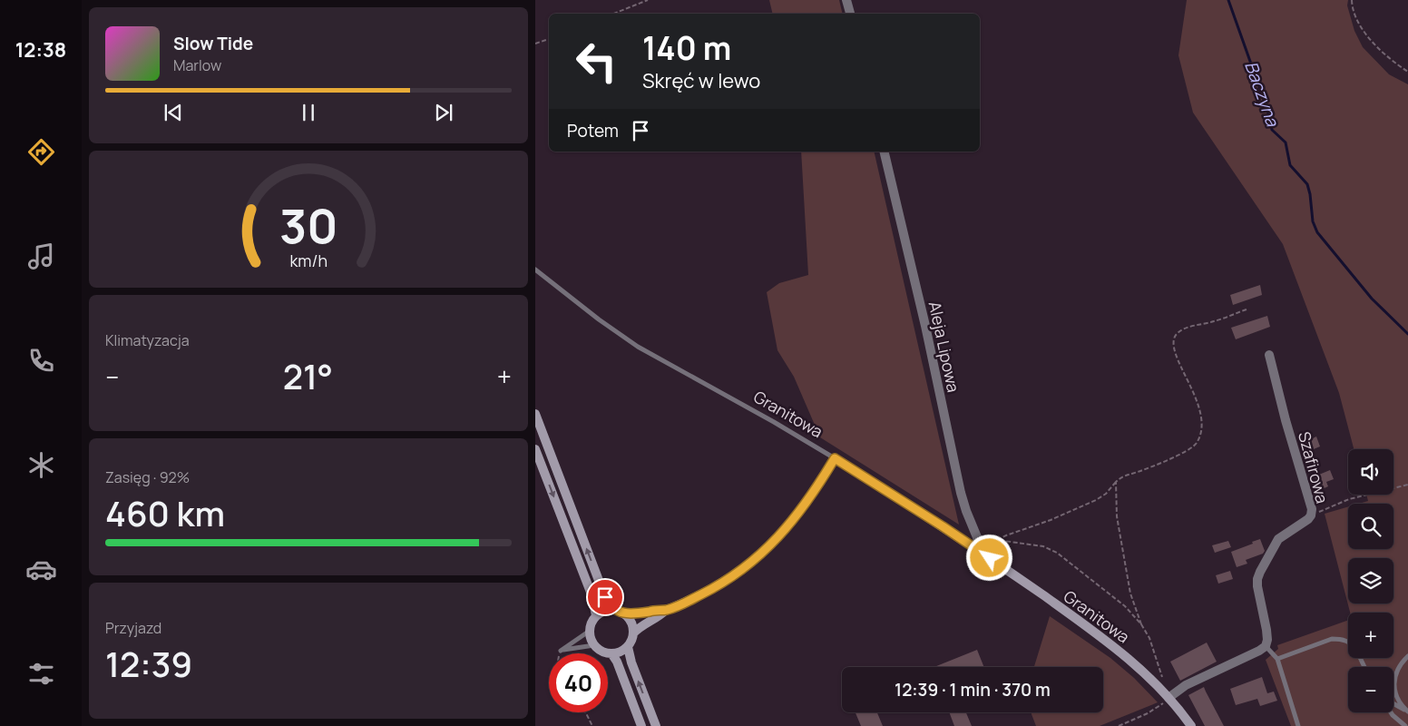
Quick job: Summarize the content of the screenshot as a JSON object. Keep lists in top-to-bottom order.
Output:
{
  "streets": {
    "street": ["Aleja Lipowa", "Granitowa", "Szafirowa"]
  },
  "crossings": [
    ["Aleja Lipowa", "Granitowa"]
  ],
  "water": ["Baczyna"],
  "page": {
    "tabs": "12:38",
    "turn": ["140 m", "Skręć w lewo"],
    "song": ["Slow Tide", "Marlow"],
    "then": "Potem",
    "tile": [
      "Klimatyzacja",
      ["Zasięg · 92%", "460 km"],
      ["Przyjazd", "12:39"]
    ],
    "heat": ["−", "21°", "+"],
    "map_buttons": ["+", "−"],
    "limit": "40",
    "trip": "12:39 · 1 min · 370 m",
    "gauge": ["30", "km/h"]
  }
}
